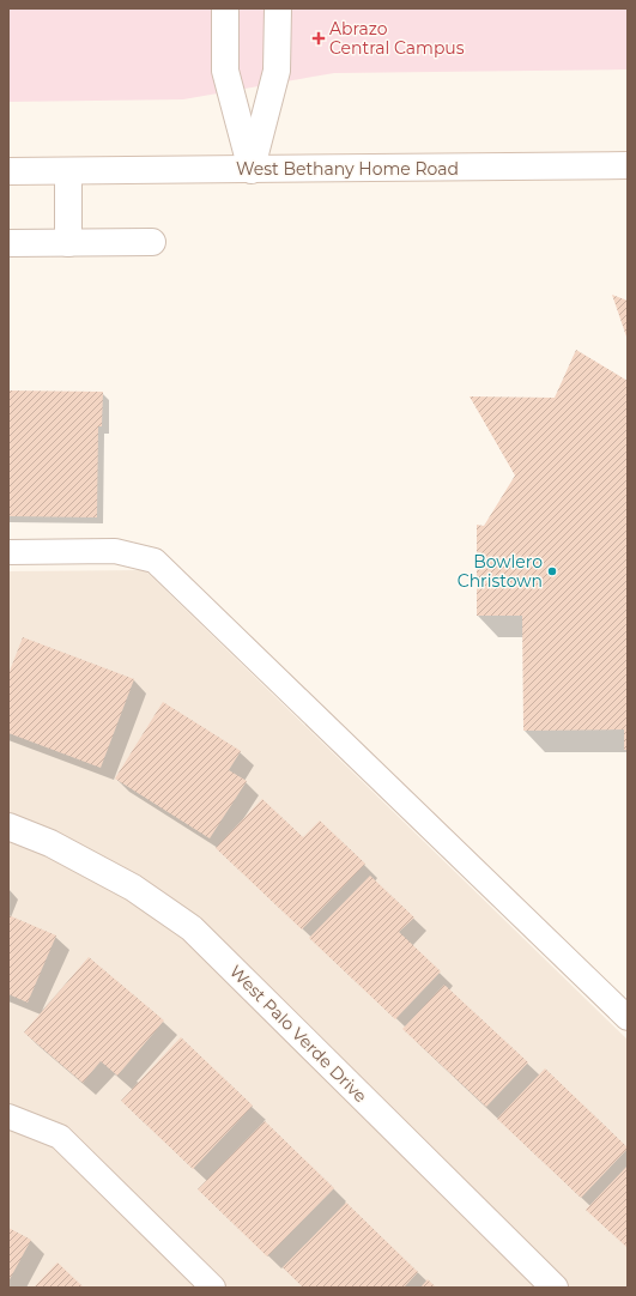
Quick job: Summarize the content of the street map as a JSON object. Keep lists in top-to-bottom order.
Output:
{
  "streets": {
    "street": ["West Bethany Home Road", "West Palo Verde Drive"]
  },
  "places": {
    "health": ["Abrazo Central Campus"],
    "other": ["Bowlero Christown"]
  }
}
